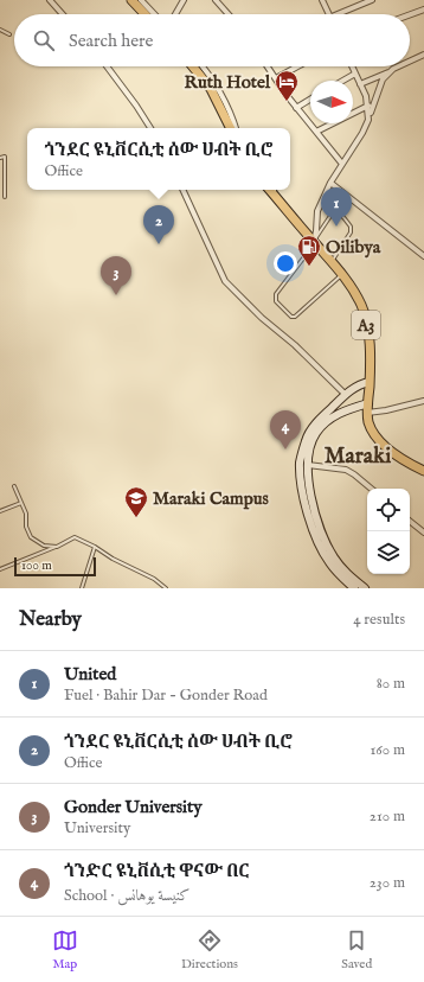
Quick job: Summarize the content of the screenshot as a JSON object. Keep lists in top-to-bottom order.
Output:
{
  "streets": {
    "highway": ["A3"]
  },
  "districts": ["Maraki"],
  "places": {
    "hotel": ["Ruth Hotel"],
    "fuel station": ["Oilibya"],
    "school or university": ["Maraki Campus"]
  },
  "scale_bar": "100 m",
  "north": "right",
  "page": {
    "search": "Search here",
    "popup": ["ጎንደር ዩኒቨርሲቲ ሰው ሀብት ቢሮ", "Office"],
    "pins": [
      "1",
      "2",
      "3",
      "4"
    ],
    "scale": "100 m",
    "heading": ["Nearby", "4 results"],
    "list": [
      {
        "mark": "1",
        "name": "United",
        "note": "Fuel · Bahir Dar - Gonder Road",
        "value": "80 m"
      },
      {
        "mark": "2",
        "name": "ጎንደር ዩኒቨርሲቲ ሰው ሀብት ቢሮ",
        "note": "Office",
        "value": "160 m"
      },
      {
        "mark": "3",
        "name": "Gonder University",
        "note": "University",
        "value": "210 m"
      },
      {
        "mark": "4",
        "name": "ጎንድር ዩኒቨሲቲ ዋናው በር",
        "note": "School · كنيسة يوهانس",
        "value": "230 m"
      }
    ],
    "nav": ["Map", "Directions", "Saved"]
  }
}
